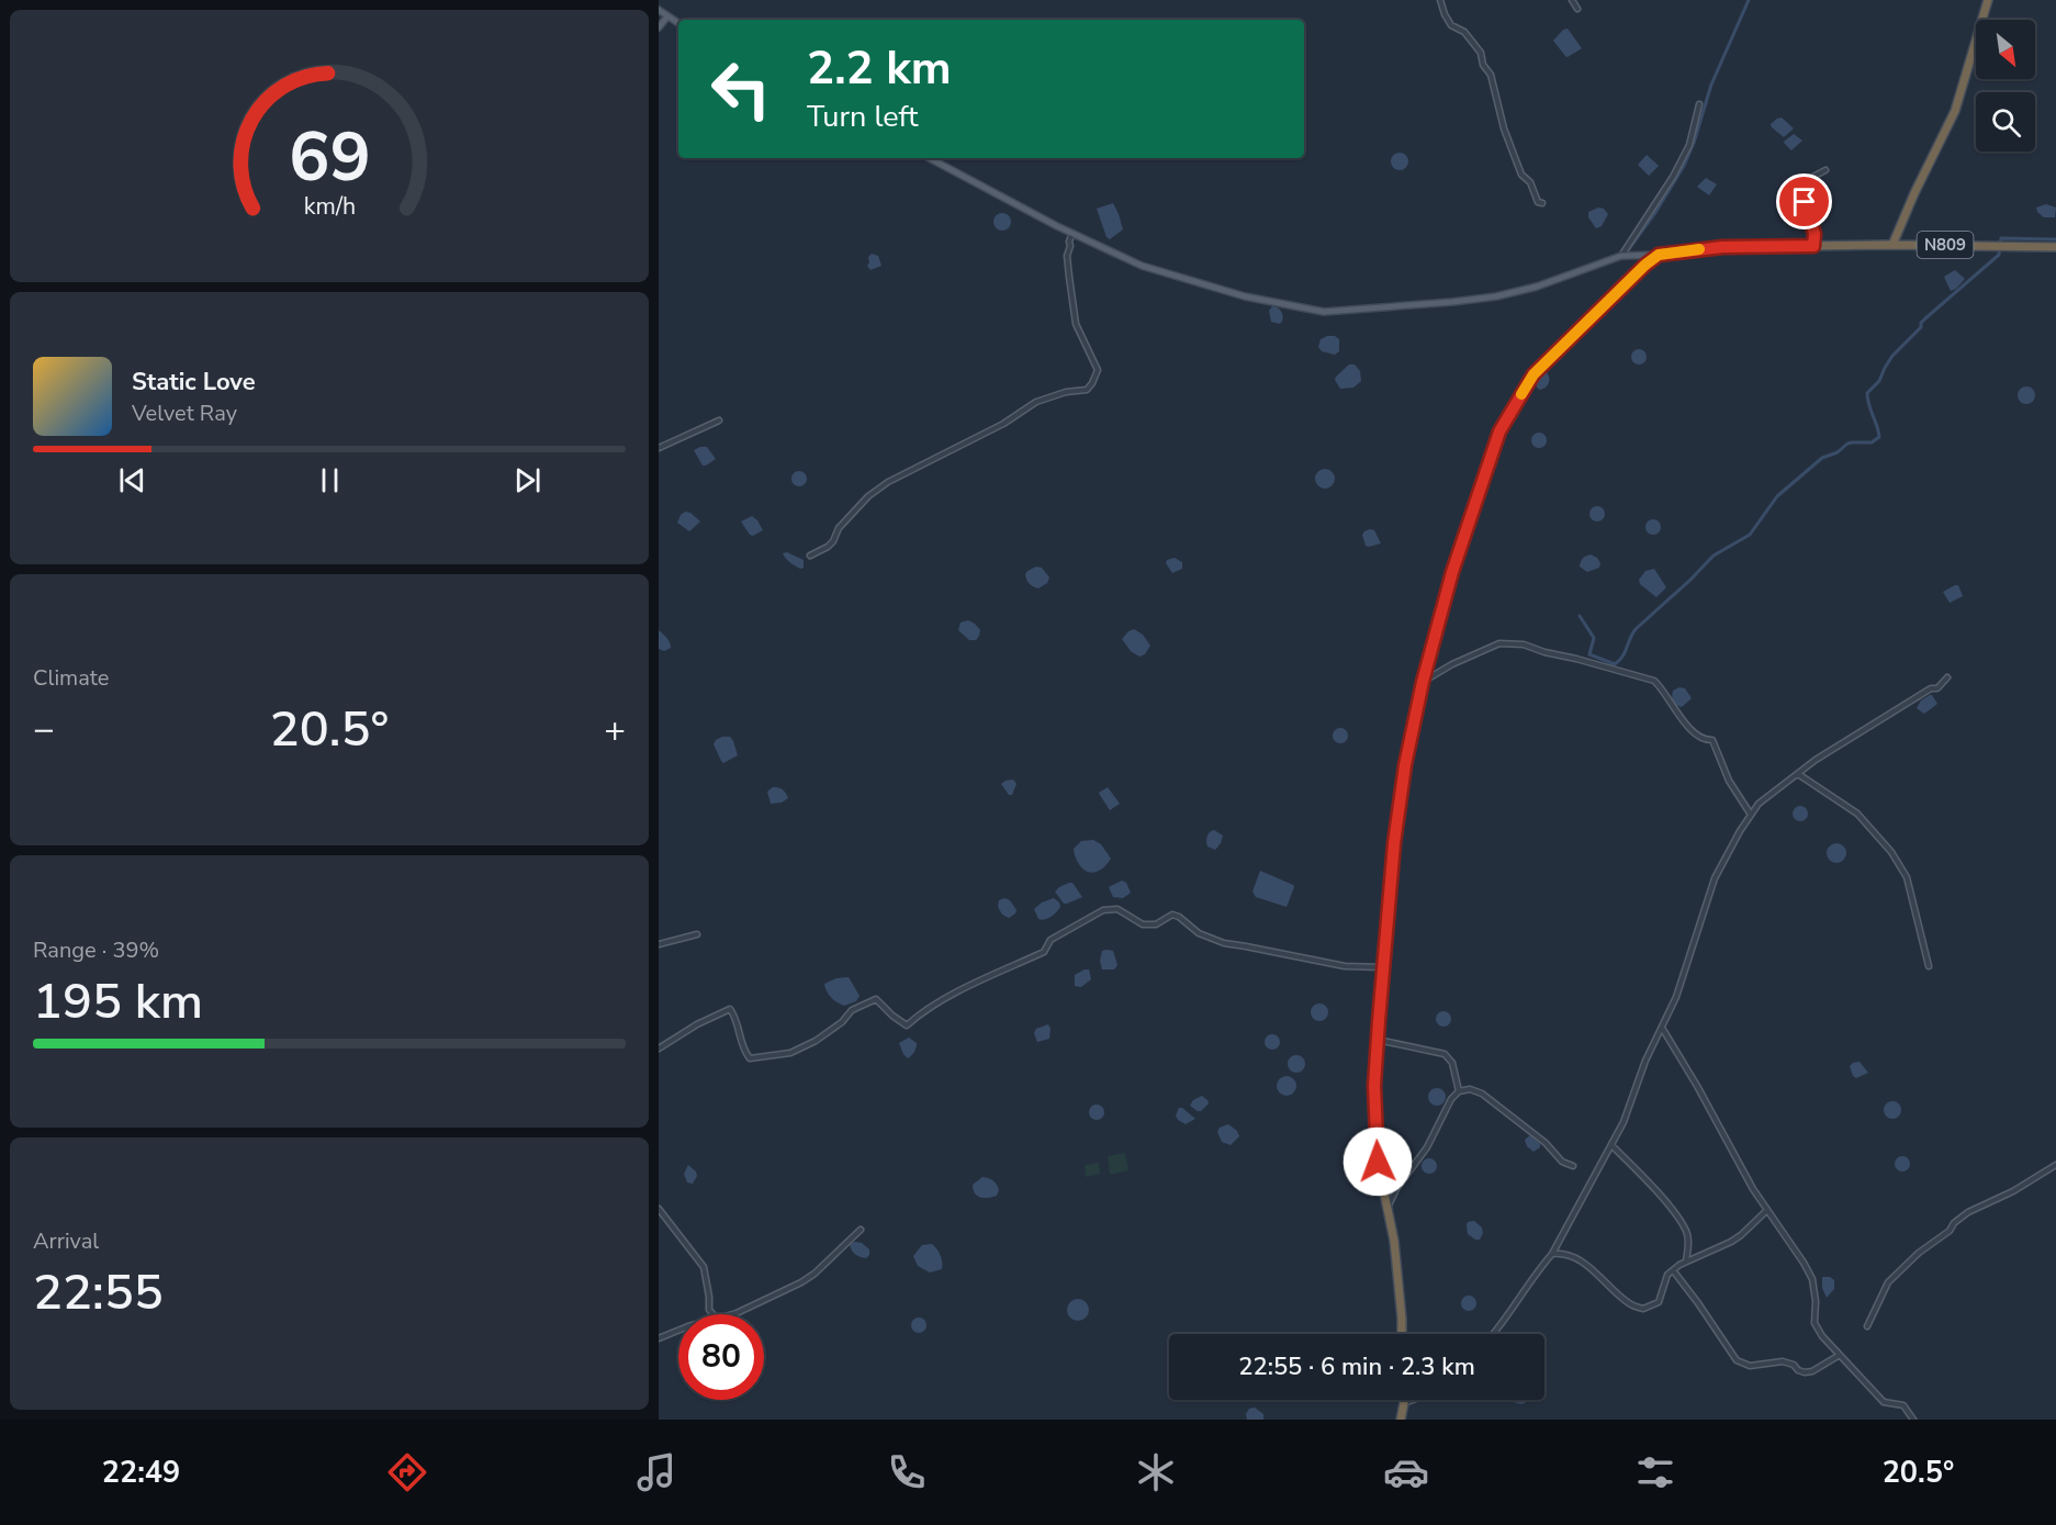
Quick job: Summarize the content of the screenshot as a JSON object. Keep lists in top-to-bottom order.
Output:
{
  "streets": {
    "highway": ["N809"]
  },
  "north": "bottom right",
  "page": {
    "turn": ["2.2 km", "Turn left"],
    "song": ["Static Love", "Velvet Ray"],
    "tile": [
      "Climate",
      ["Range · 39%", "195 km"],
      ["Arrival", "22:55"]
    ],
    "heat": ["−", "20.5°", "+"],
    "limit": "80",
    "trip": "22:55 · 6 min · 2.3 km",
    "tabs": ["22:49", "20.5°"],
    "gauge": ["69", "km/h"]
  }
}
